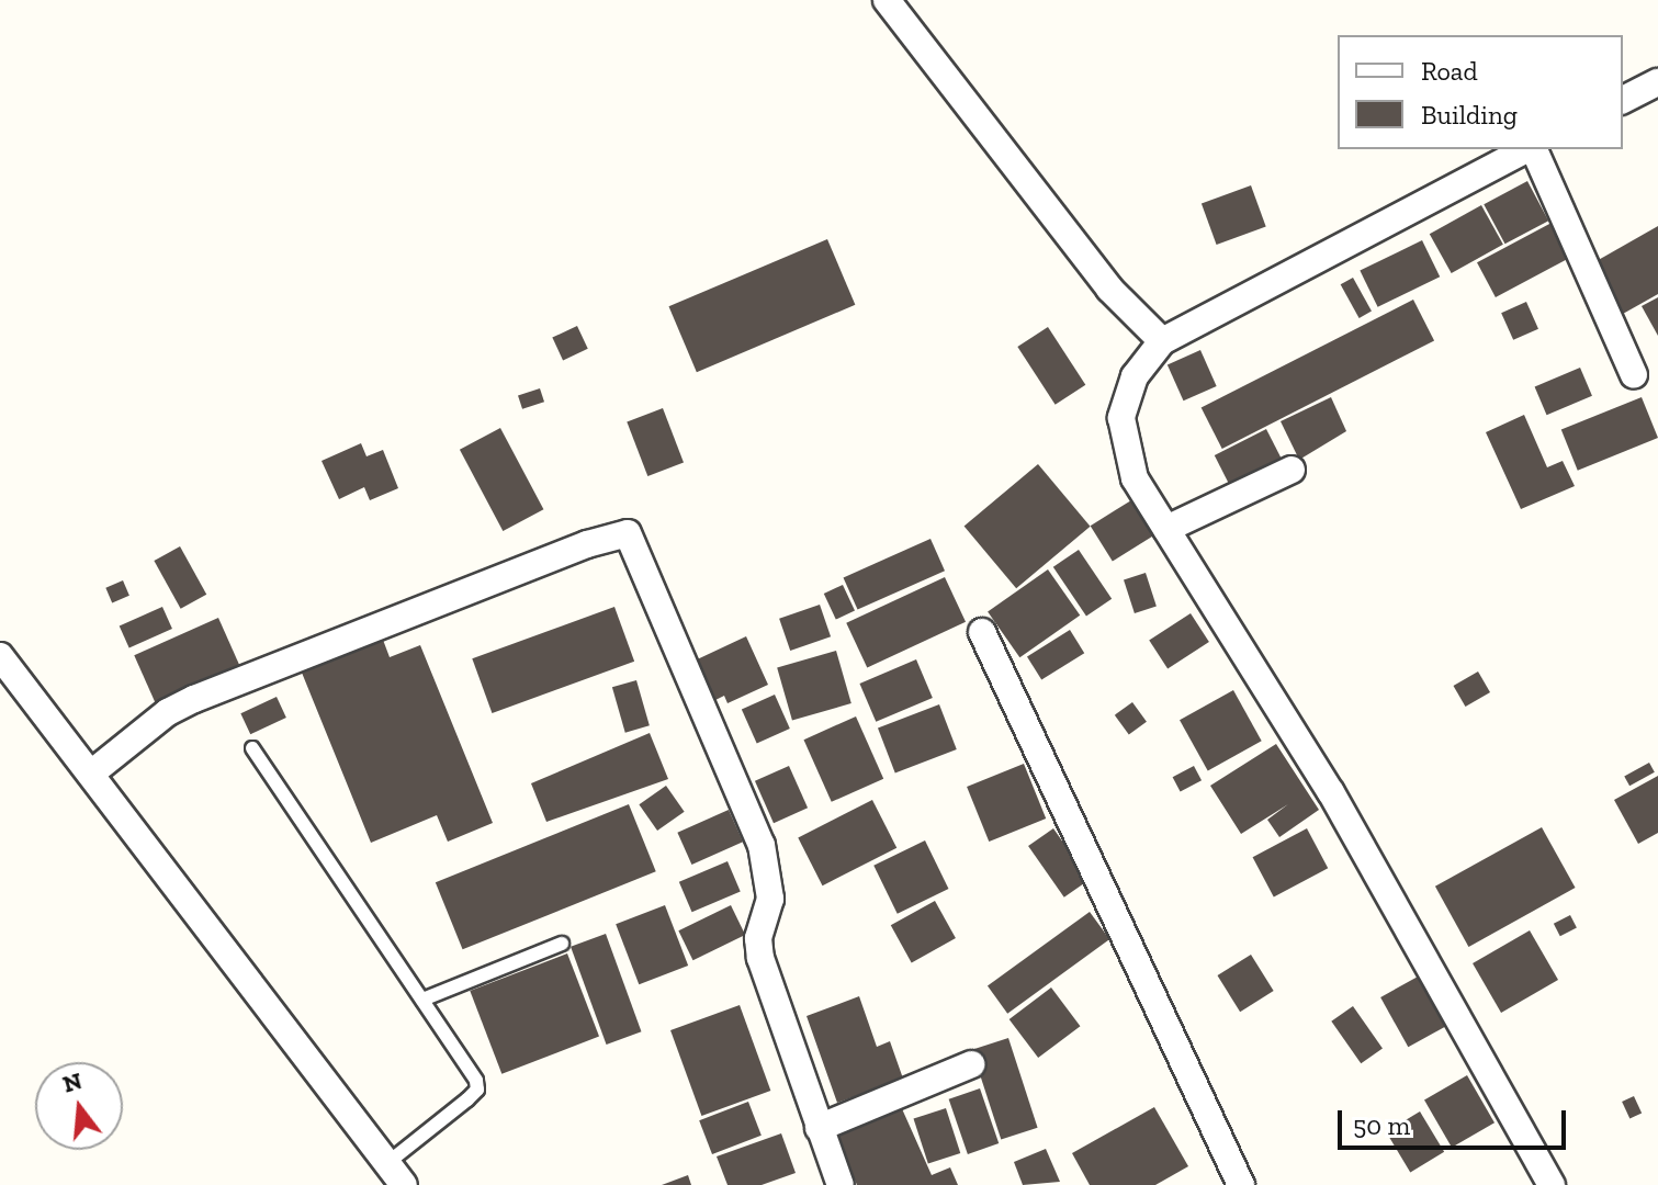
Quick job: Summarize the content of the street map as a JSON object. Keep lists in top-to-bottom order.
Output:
{
  "legend": ["Road", "Building"],
  "scale_bar": "50 m",
  "north": "top"
}
